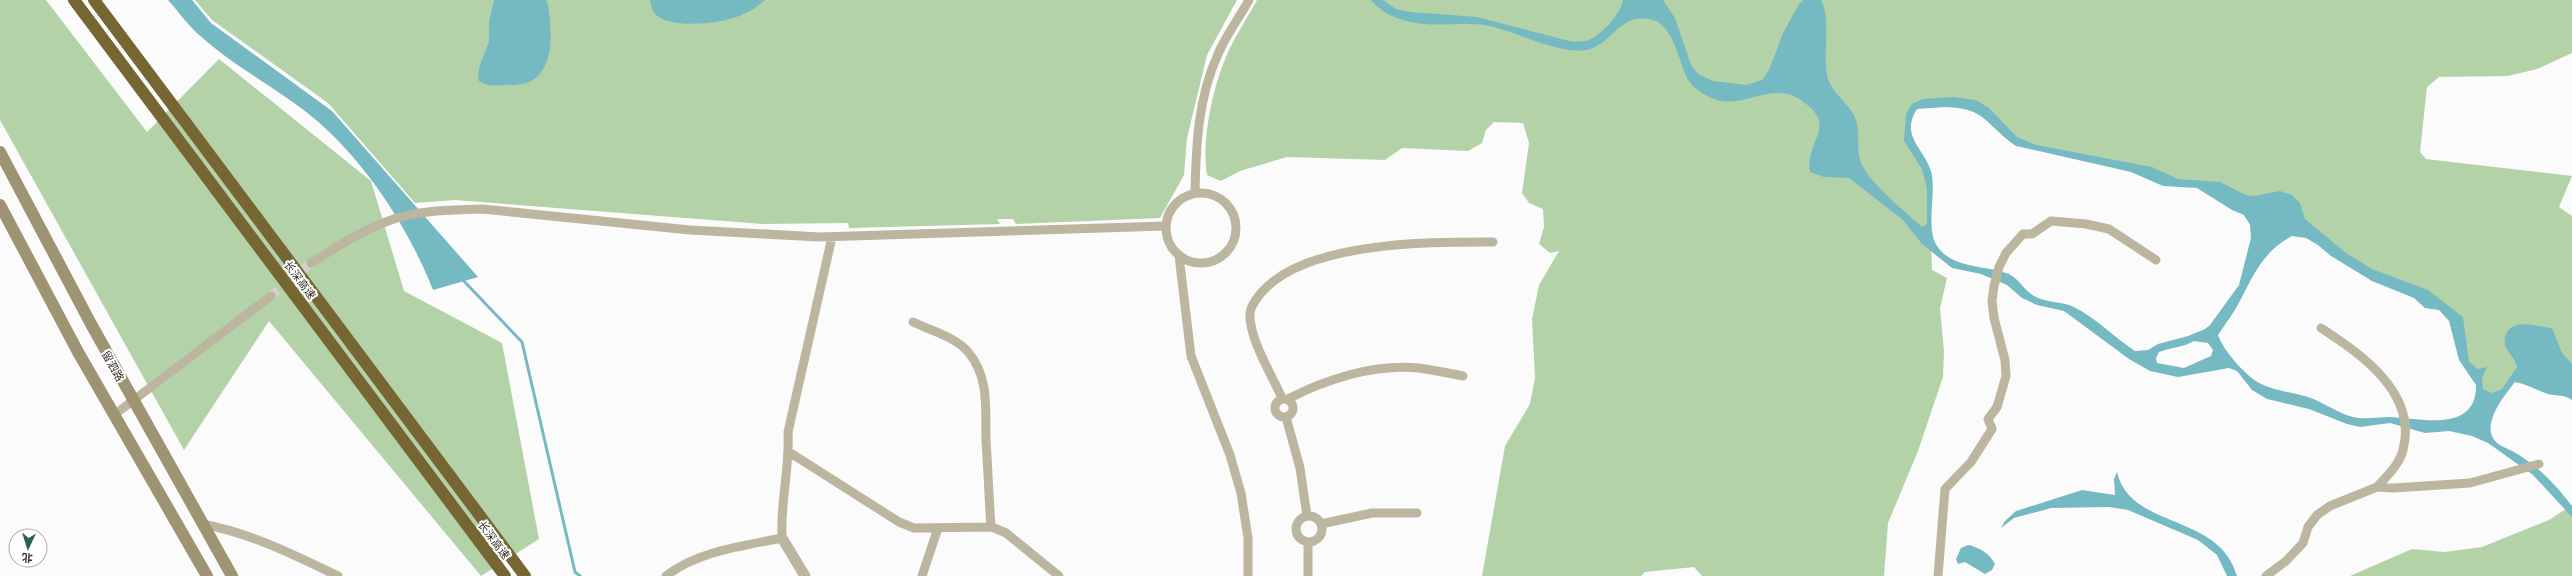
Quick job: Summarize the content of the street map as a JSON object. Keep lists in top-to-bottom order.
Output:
{
  "streets": {
    "highway": ["长深高速"],
    "main road": ["留泗路"]
  },
  "north": "bottom"
}
